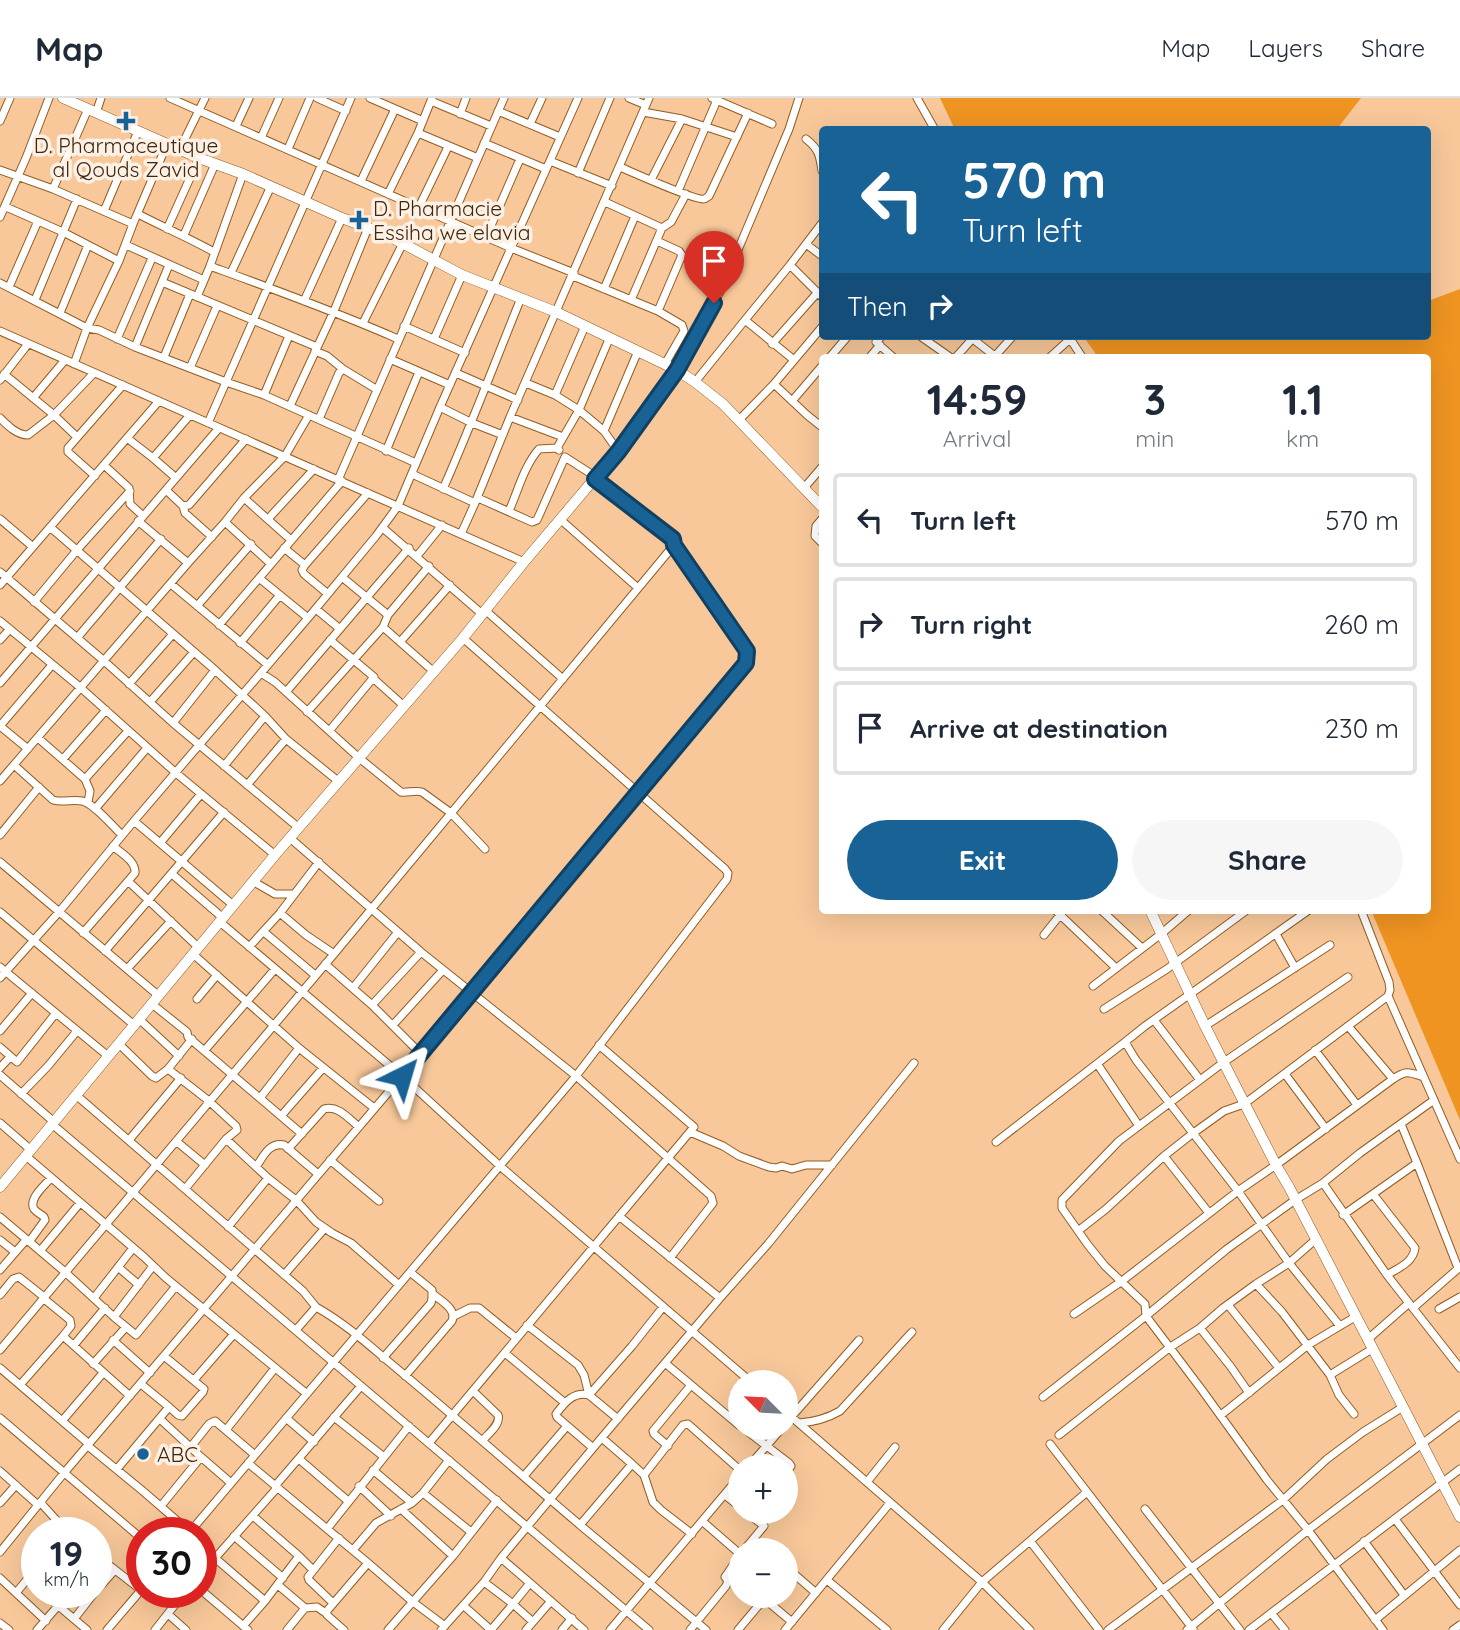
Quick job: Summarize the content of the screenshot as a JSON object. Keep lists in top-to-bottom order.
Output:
{
  "places": {
    "health": ["D. Pharmaceutique al Qouds Zavid", "D. Pharmacie Essiha we elavia"],
    "other": ["ABC"]
  },
  "north": "top left",
  "page": {
    "header": "Map",
    "nav": ["Map", "Layers", "Share"],
    "turn": ["570 m", "Turn left"],
    "then": "Then",
    "eta": [
      "14:59",
      "Arrival",
      "3",
      "min",
      "1.1",
      "km"
    ],
    "list": [
      {
        "name": "Turn left",
        "value": "570 m"
      },
      {
        "name": "Turn right",
        "value": "260 m"
      },
      {
        "name": "Arrive at destination",
        "value": "230 m"
      }
    ],
    "buttons": ["Exit", "Share"],
    "map_buttons": ["+", "−"],
    "speed": "19 km/h",
    "limit": "30"
  }
}
